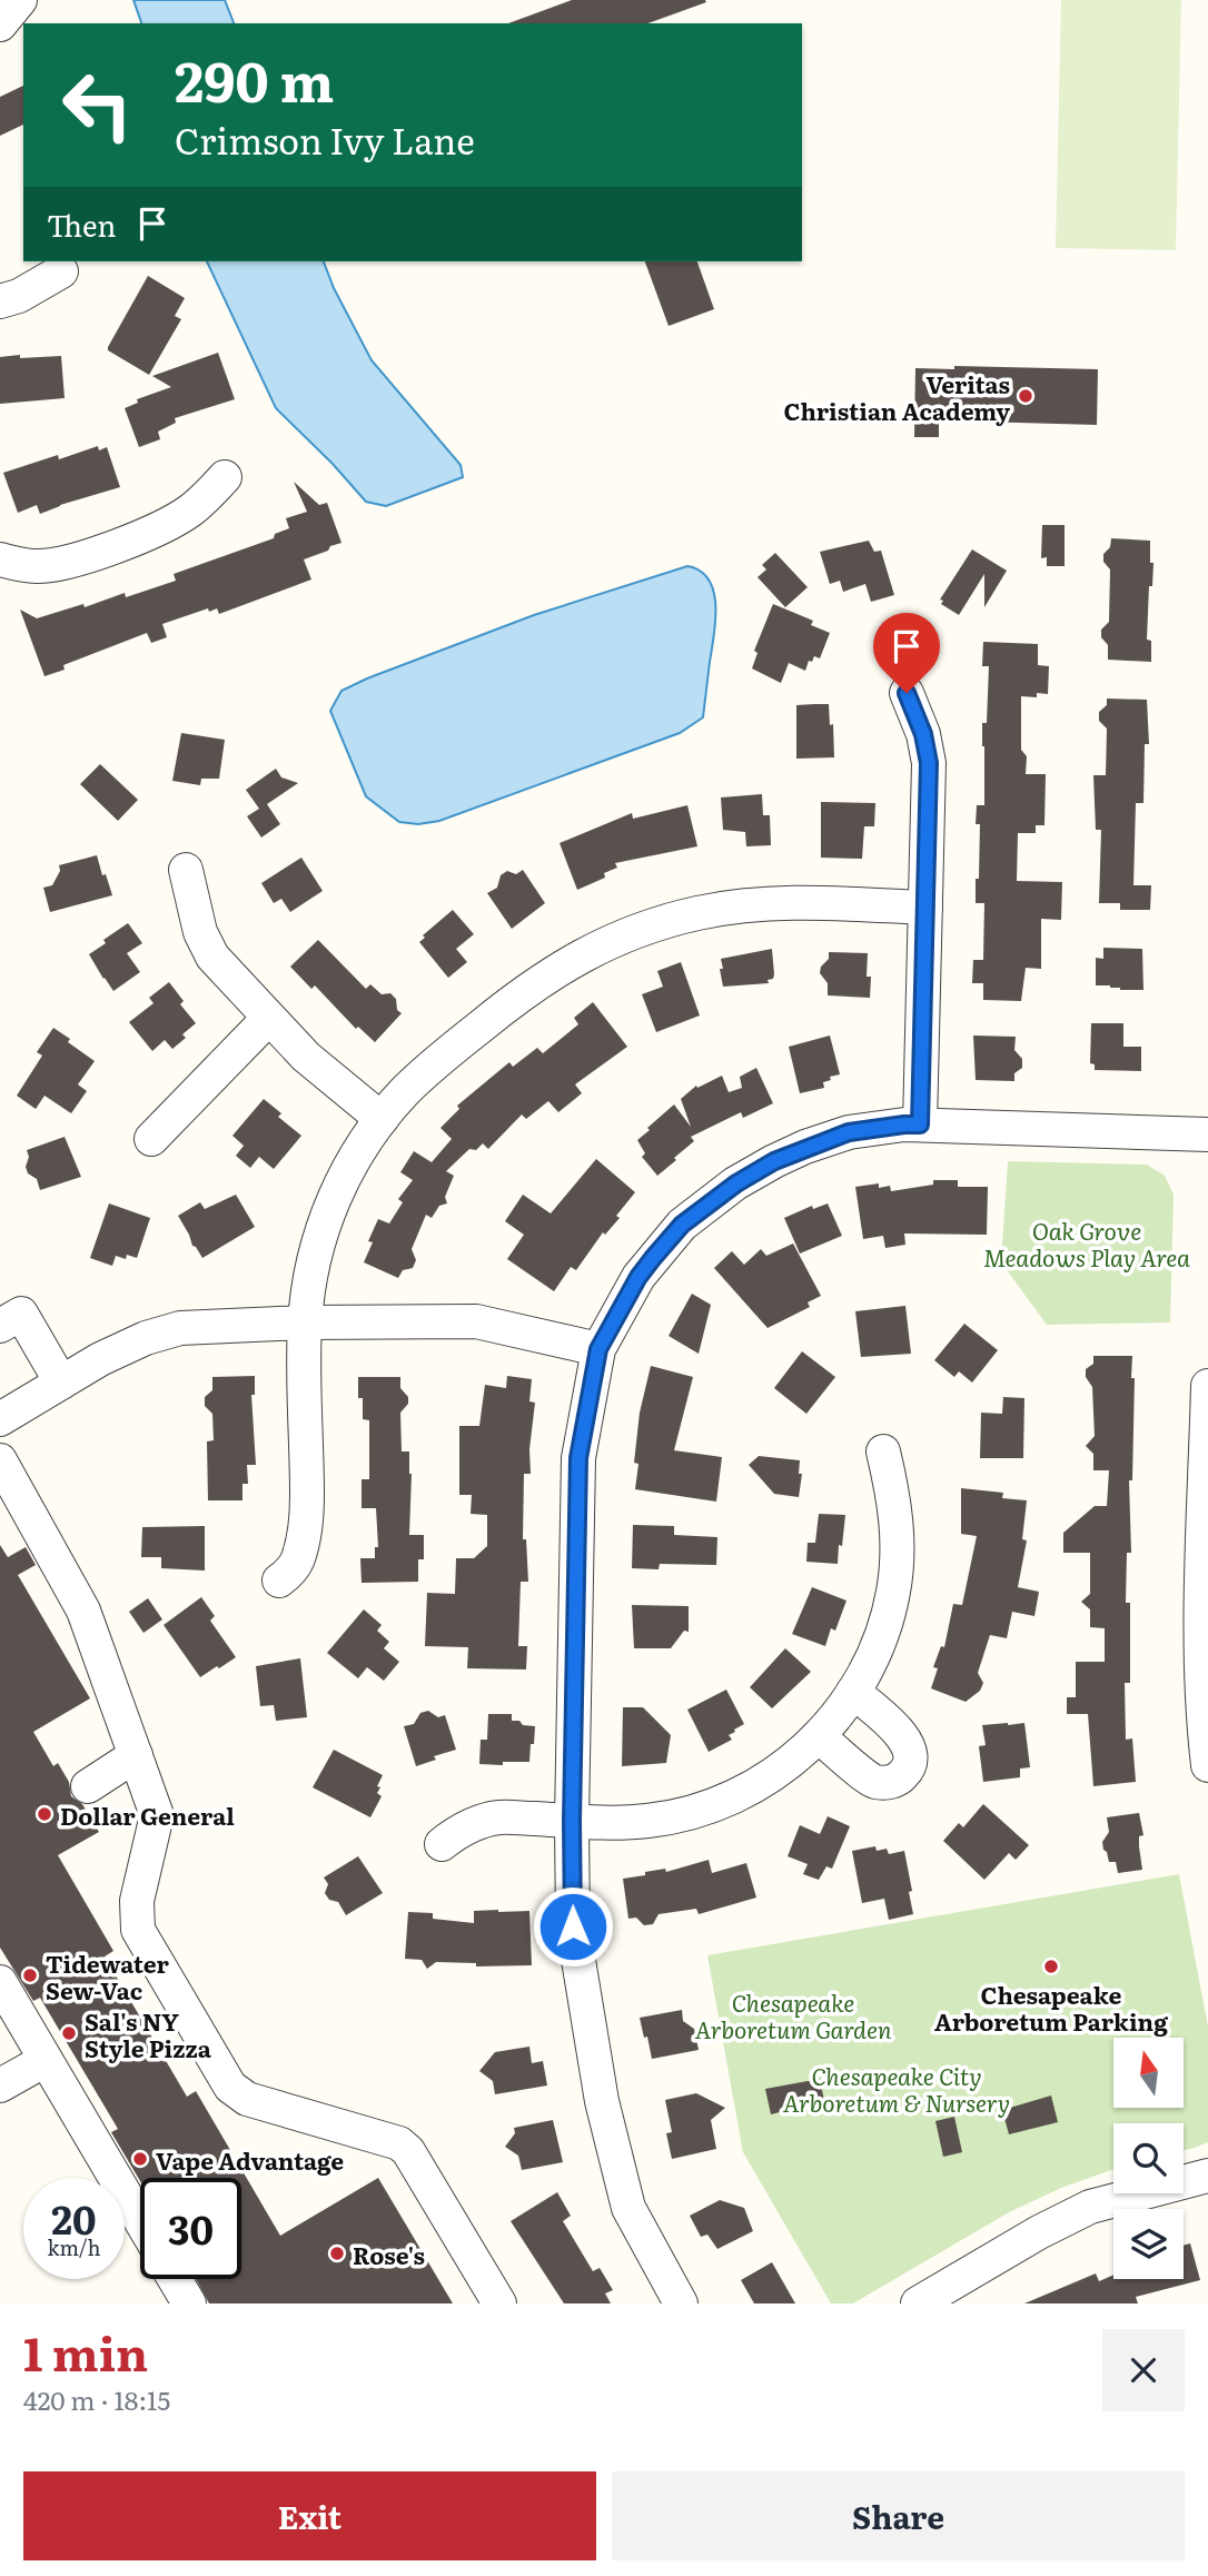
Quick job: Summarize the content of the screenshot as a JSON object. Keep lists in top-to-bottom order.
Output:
{
  "parks": ["Oak Grove Meadows Play Area", "Chesapeake Arboretum Garden", "Chesapeake City Arboretum & Nursery"],
  "places": [
    "Veritas Christian Academy",
    "Dollar General",
    "Chesapeake Arboretum Parking",
    "Tidewater Sew-Vac",
    "Sal's NY Style Pizza",
    "Vape Advantage",
    "Rose's"
  ],
  "north": "top",
  "page": {
    "turn": ["290 m", "Crimson Ivy Lane"],
    "then": "Then",
    "speed": "20 km/h",
    "limit": "30",
    "heading": ["1 min", "420 m · 18:15"],
    "buttons": ["Exit", "Share"]
  }
}
